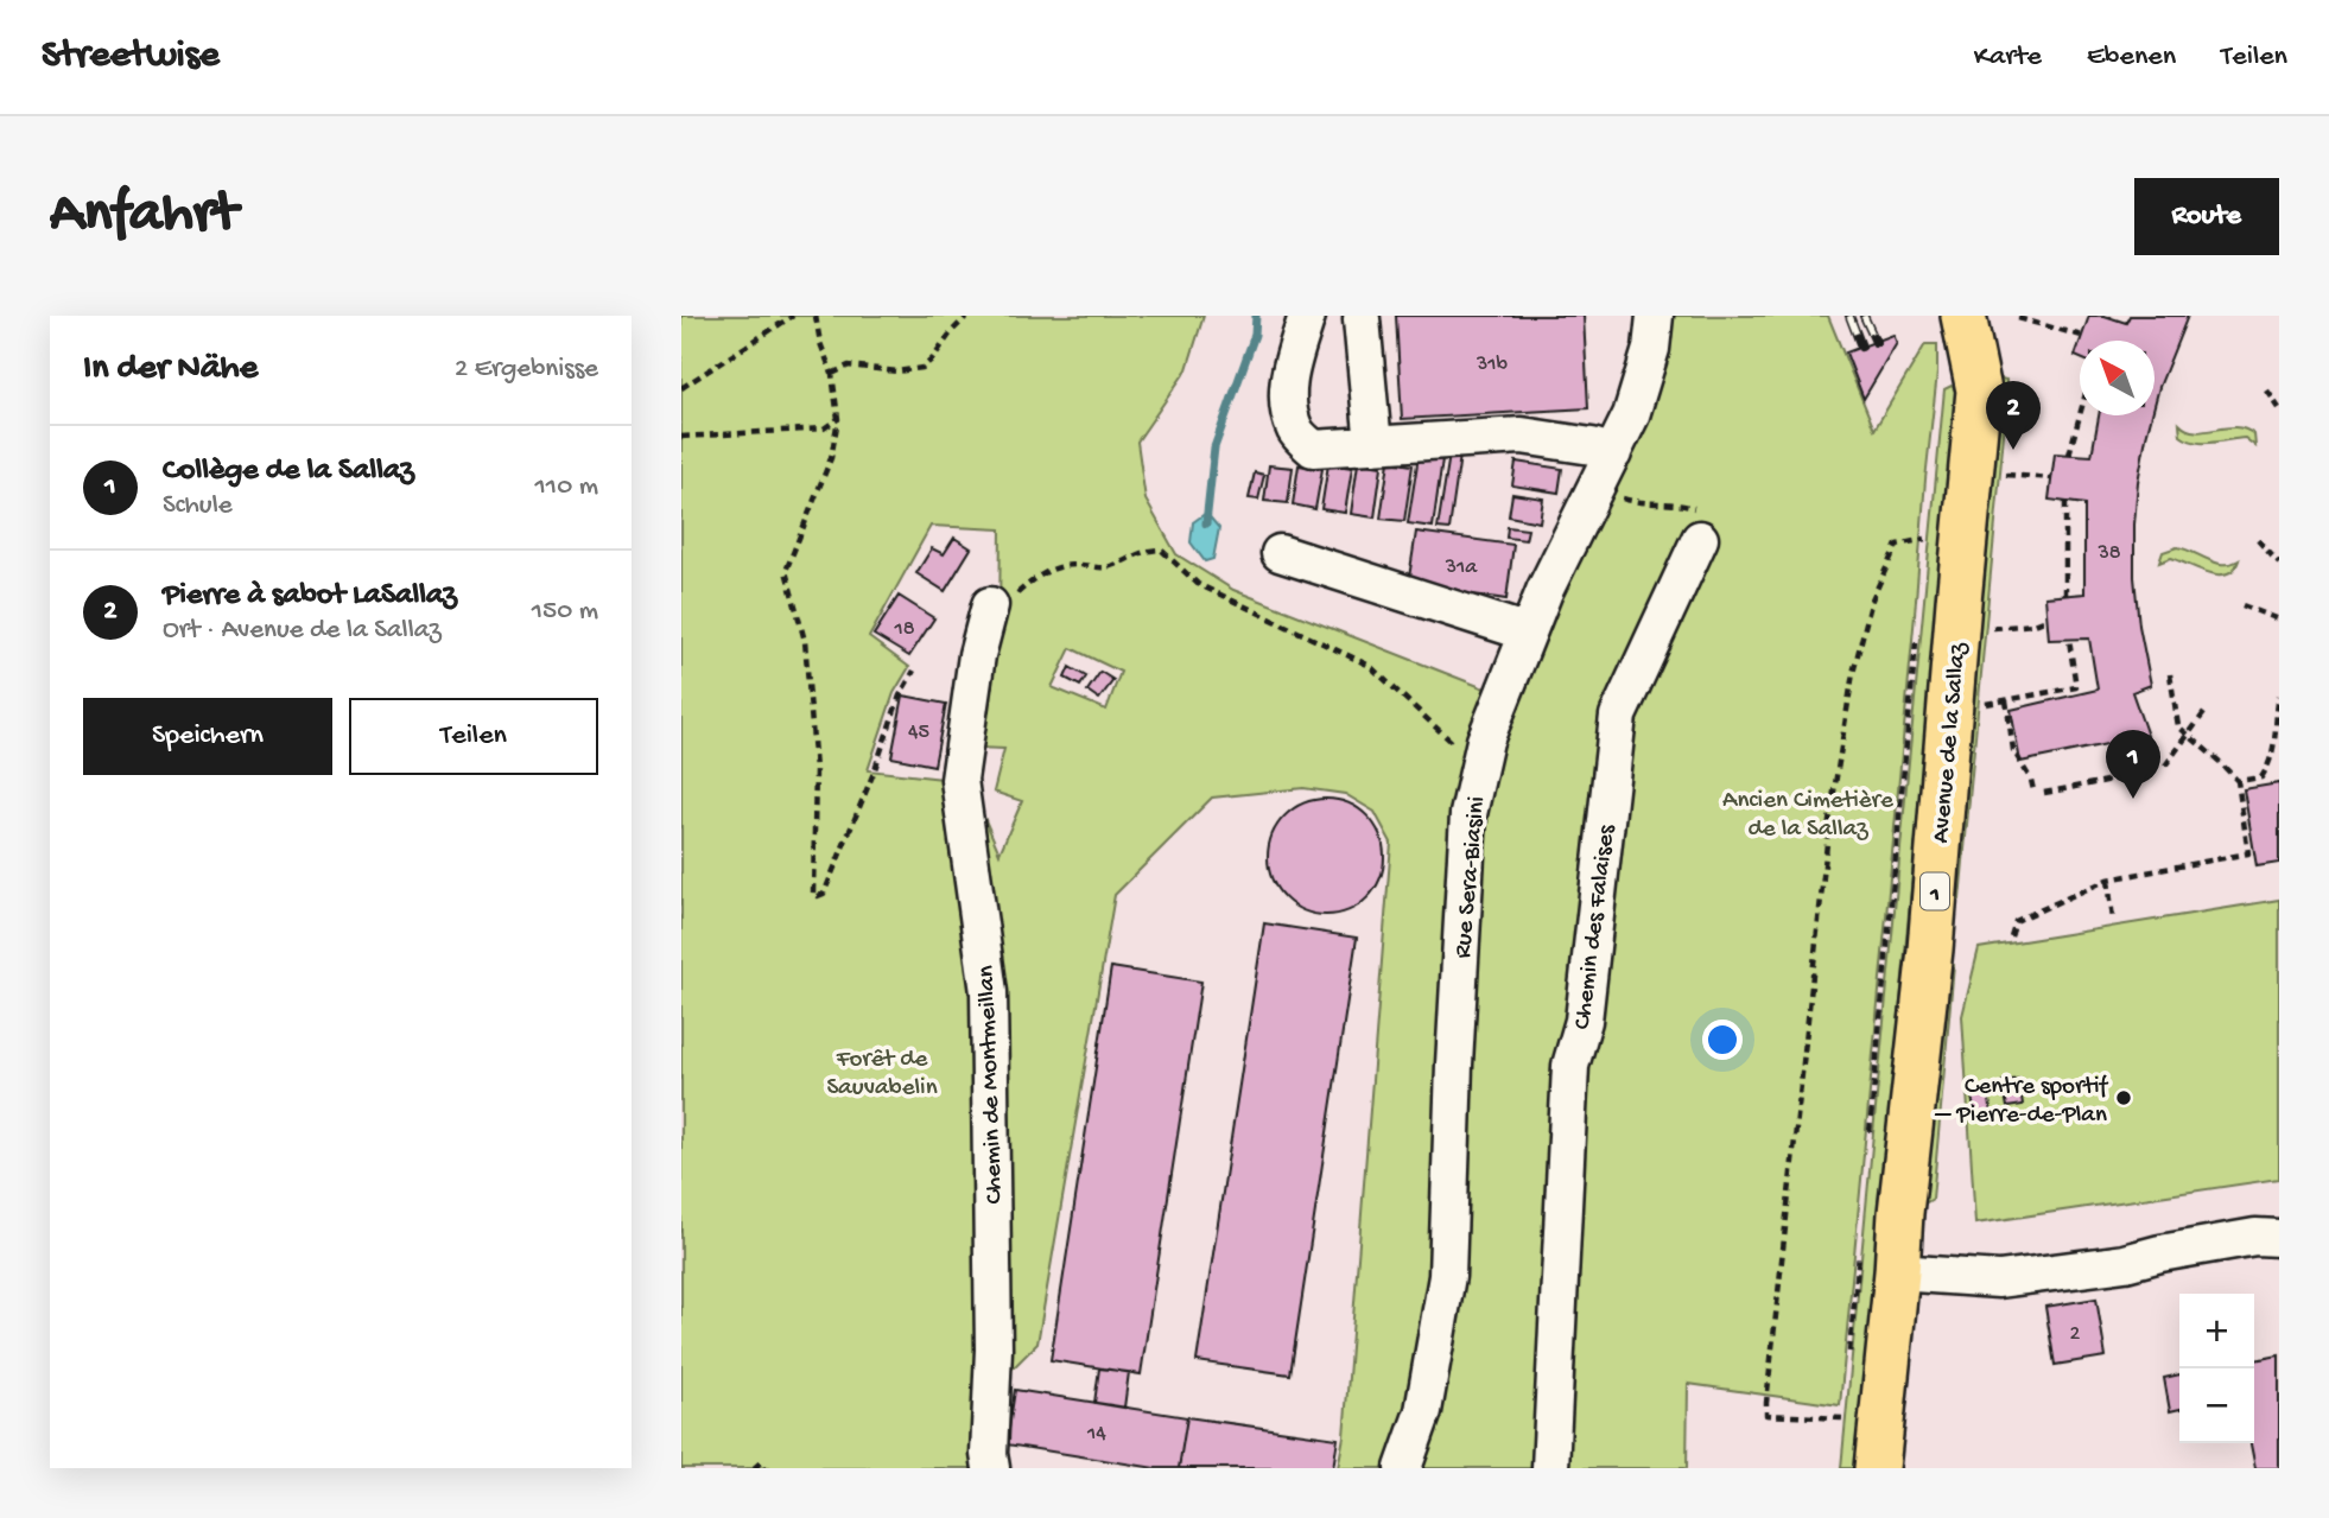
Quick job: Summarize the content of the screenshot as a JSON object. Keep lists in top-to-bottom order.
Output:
{
  "streets": {
    "main road": ["Avenue de la Sallaz", "1"],
    "street": ["Rue Sera-Biasini", "Chemin des Falaises", "Chemin de Montmeillan"]
  },
  "parks": ["Ancien Cimetière de la Sallaz", "Forêt de Sauvabelin"],
  "places": ["Centre sportif – Pierre-de-Plan"],
  "house_numbers": [
    "31b",
    "38",
    "31a",
    "18",
    "45",
    "2",
    "14"
  ],
  "north": "top left",
  "page": {
    "header": "Streetwise",
    "nav": ["Karte", "Ebenen", "Teilen"],
    "buttons": [
      "Route",
      ["Speichern", "Teilen"]
    ],
    "title": "Anfahrt",
    "heading": ["In der Nähe", "2 Ergebnisse"],
    "pins": ["2", "1"],
    "list": [
      {
        "mark": "1",
        "name": "Collège de la Sallaz",
        "note": "Schule",
        "value": "110 m"
      },
      {
        "mark": "2",
        "name": "Pierre à sabot LaSallaz",
        "note": "Ort · Avenue de la Sallaz",
        "value": "150 m"
      }
    ],
    "map_buttons": ["+", "−"]
  }
}
